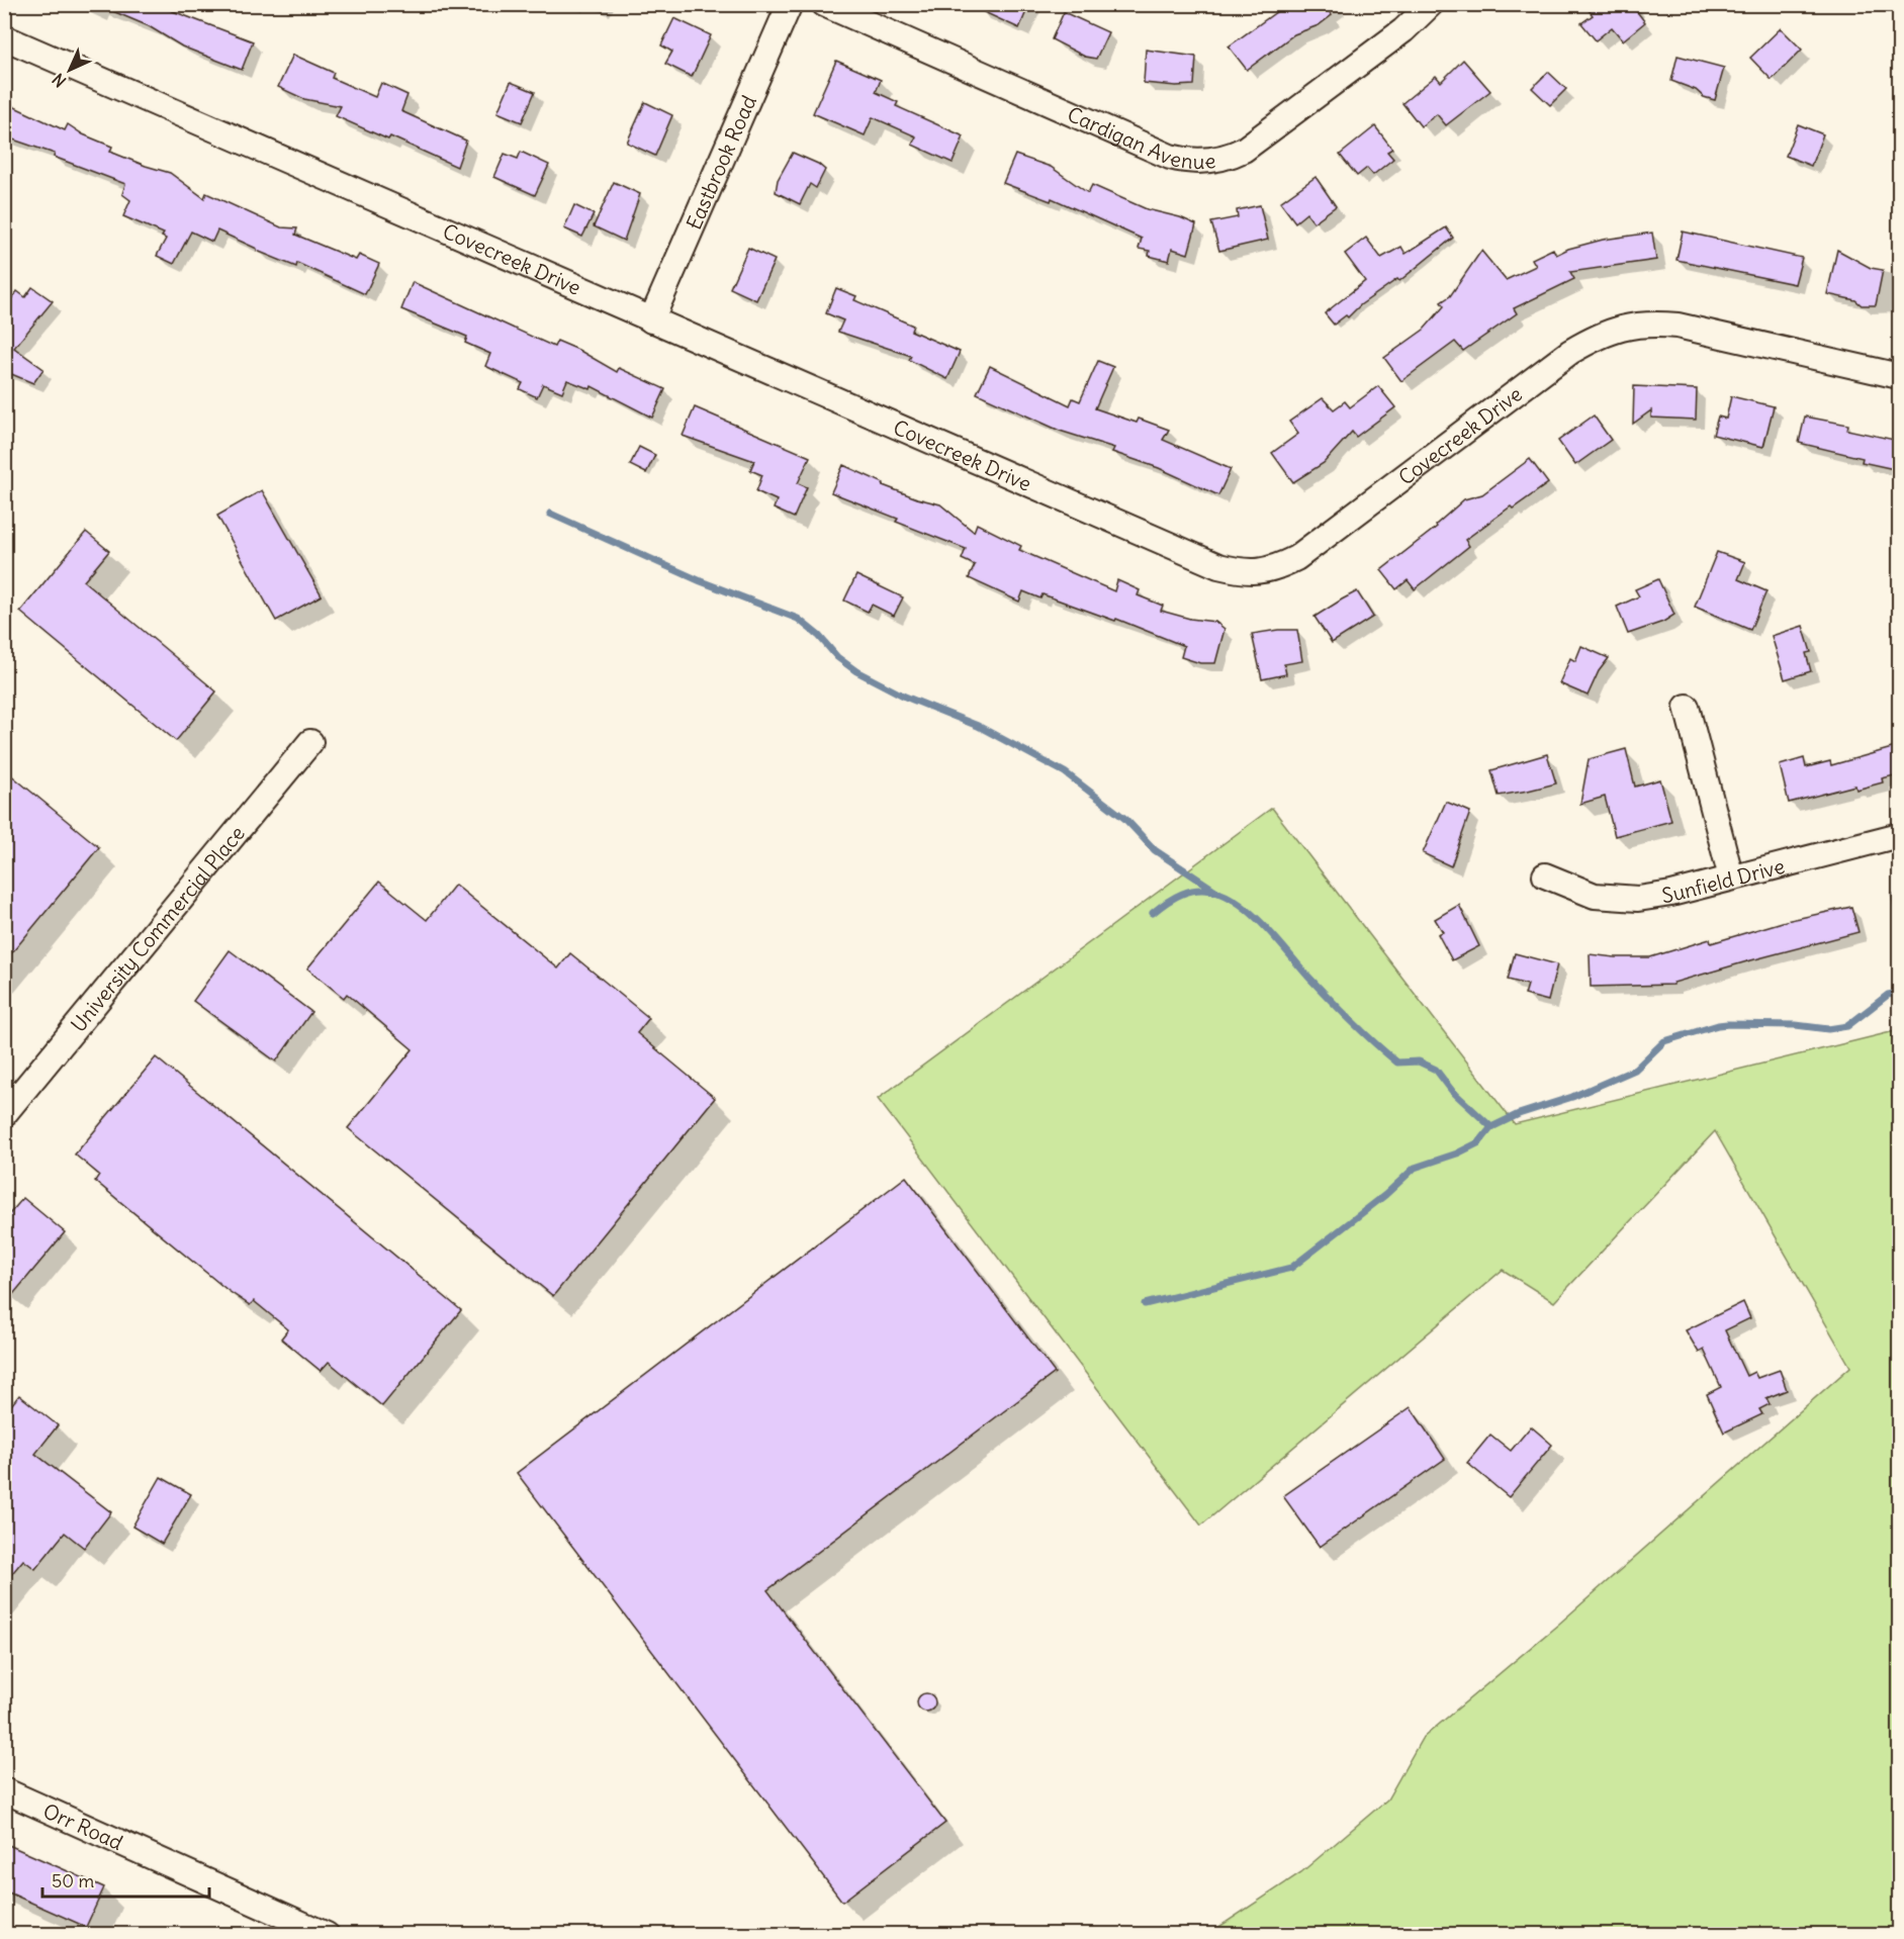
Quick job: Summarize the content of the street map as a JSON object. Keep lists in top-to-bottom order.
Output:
{
  "streets": {
    "street": [
      "Cardigan Avenue",
      "Eastbrook Road",
      "Covecreek Drive",
      "Sunfield Drive",
      "University Commercial Place",
      "Orr Road"
    ]
  },
  "crossings": [
    ["Eastbrook Road", "Covecreek Drive"]
  ],
  "scale_bar": "50 m",
  "north": "bottom left"
}
